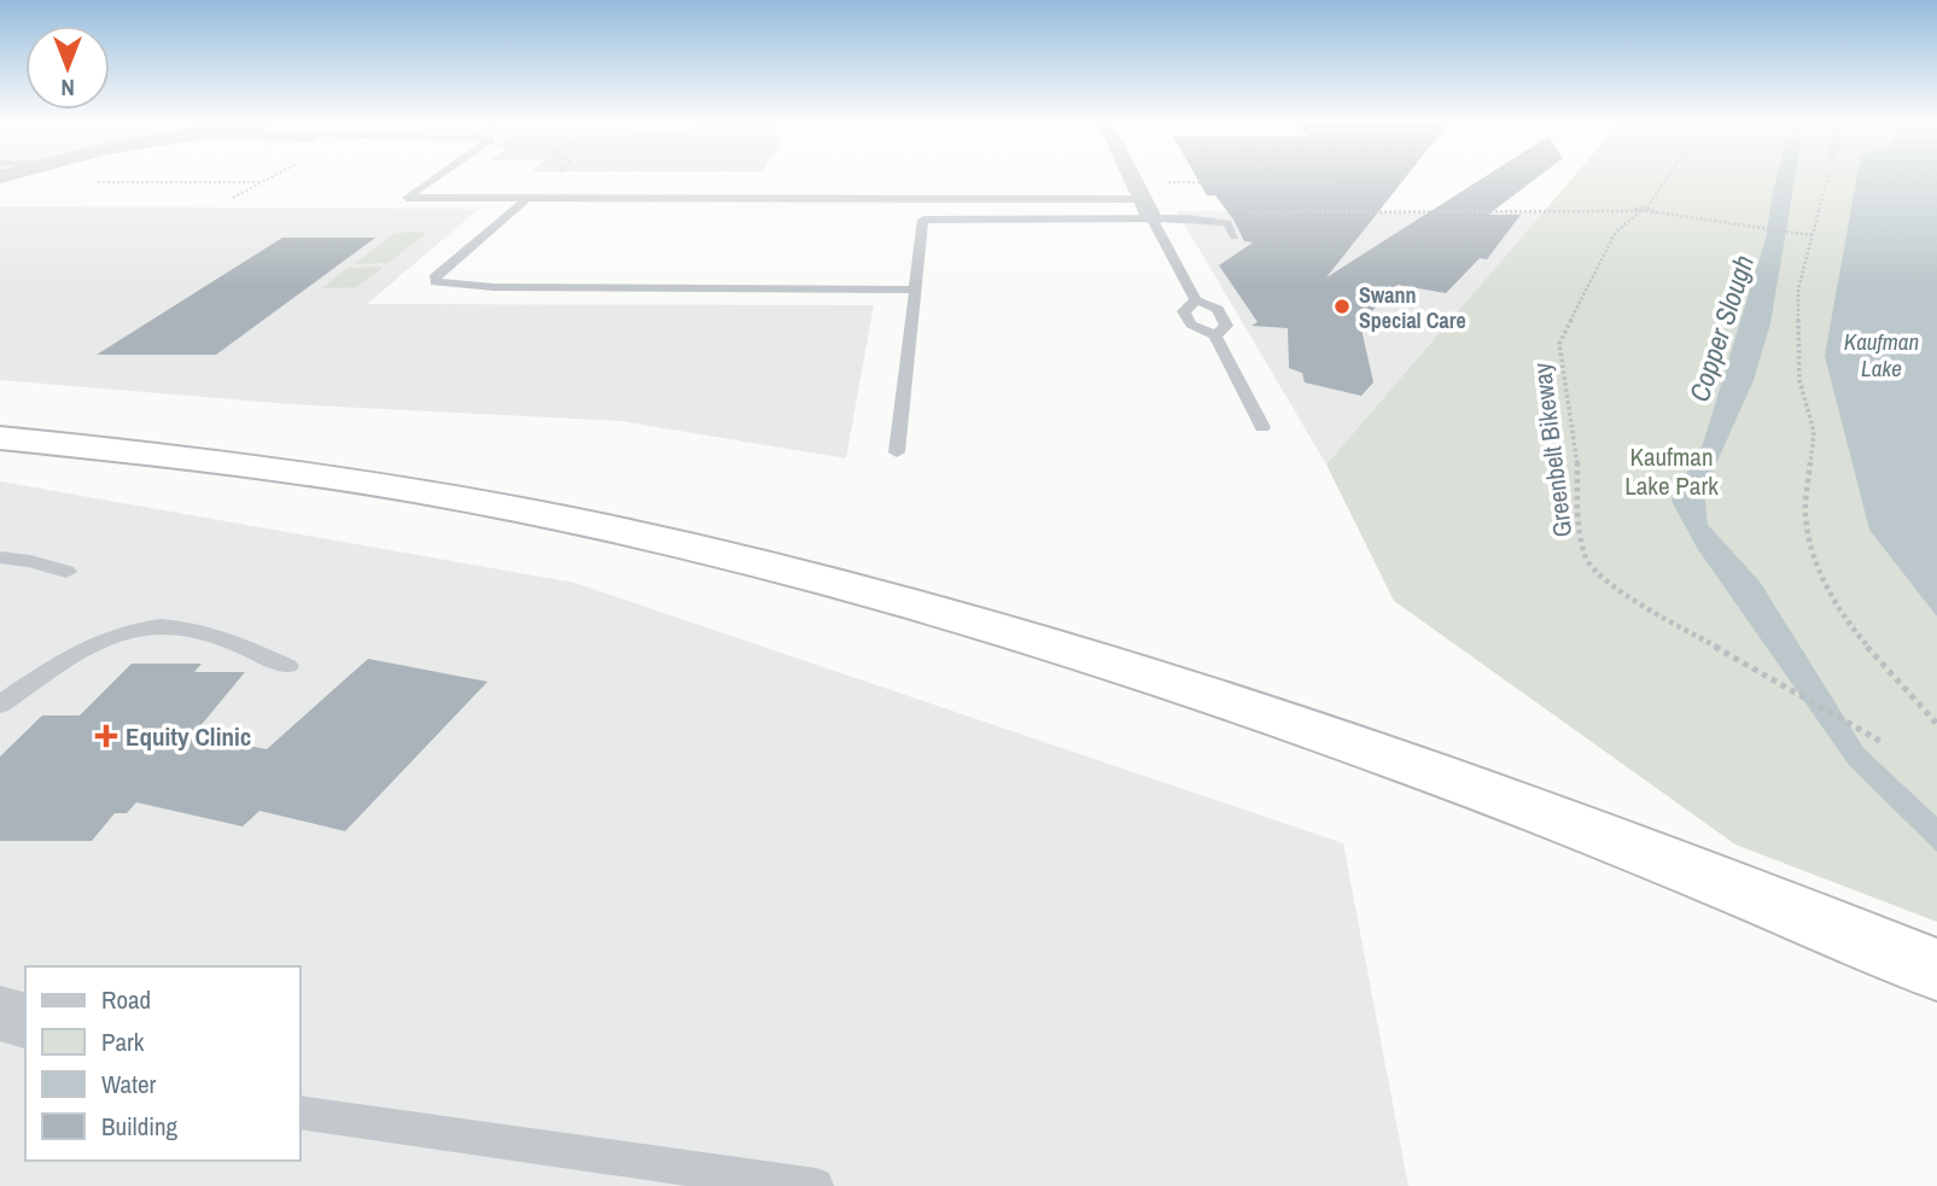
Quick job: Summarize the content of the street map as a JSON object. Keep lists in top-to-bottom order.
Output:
{
  "streets": {
    "path": ["Greenbelt Bikeway"]
  },
  "water": ["Copper Slough", "Kaufman Lake"],
  "parks": ["Kaufman Lake Park"],
  "places": {
    "other": ["Swann Special Care"],
    "health": ["Equity Clinic"]
  },
  "legend": [
    "Road",
    "Park",
    "Water",
    "Building"
  ],
  "north": "bottom"
}
